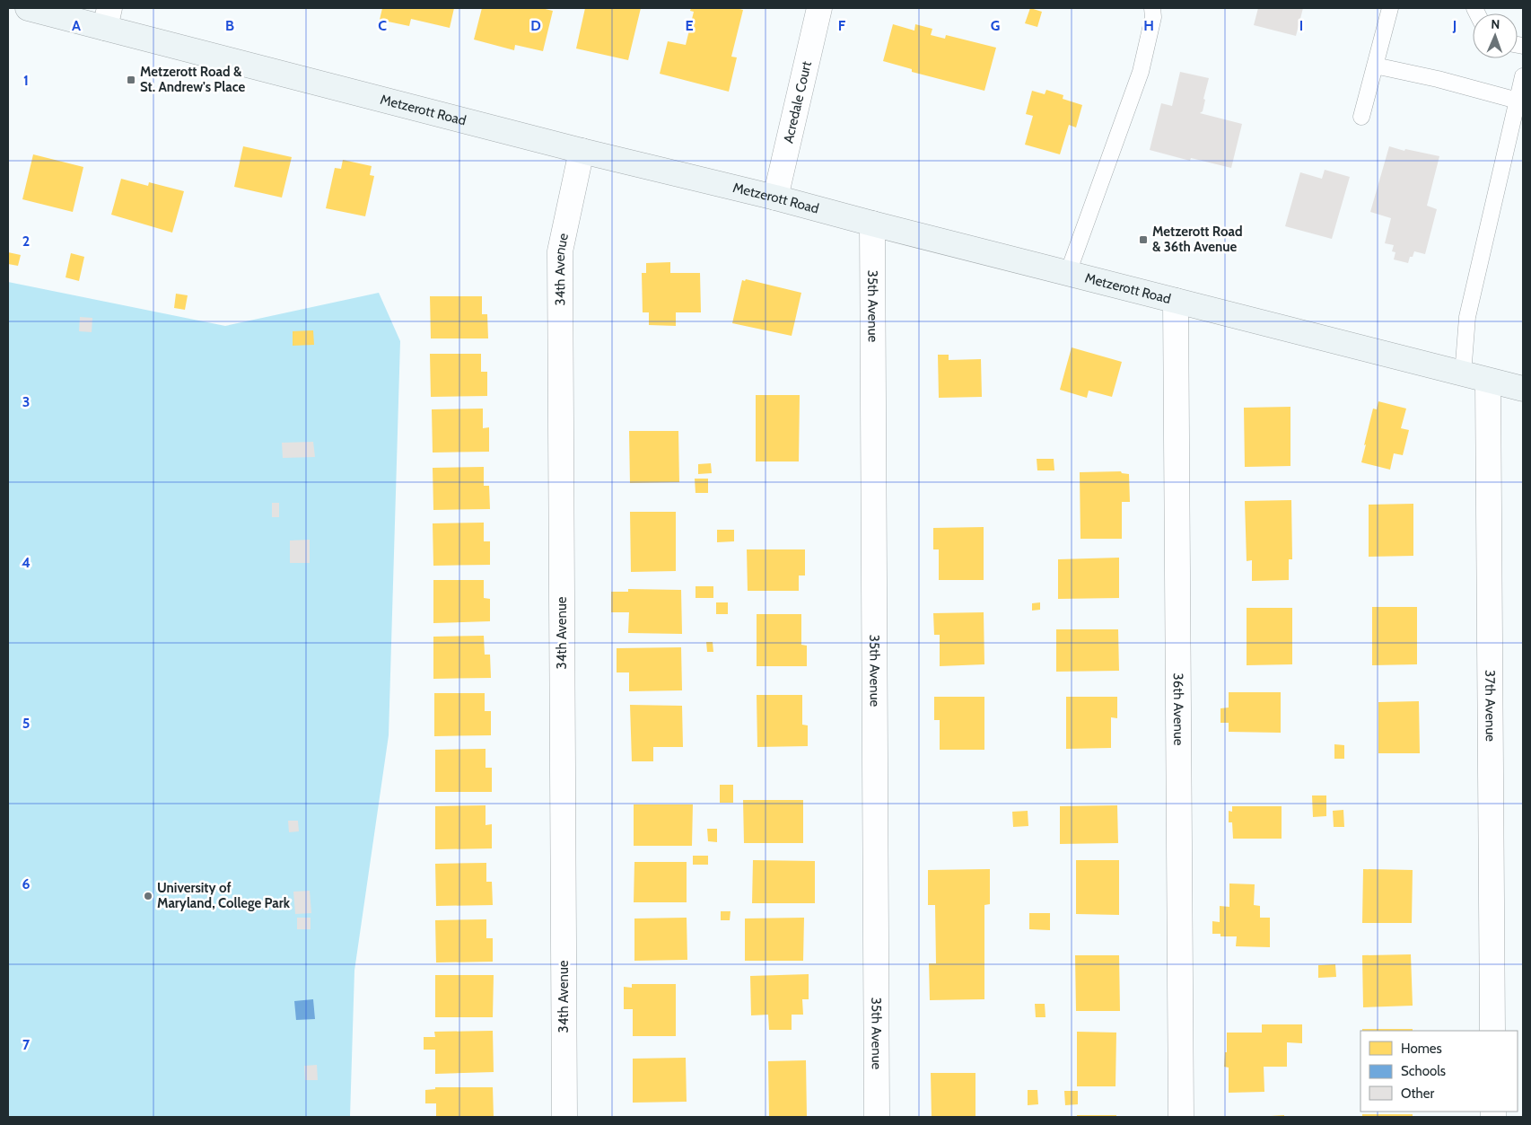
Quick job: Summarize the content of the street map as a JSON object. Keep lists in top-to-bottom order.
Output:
{
  "streets": {
    "street": [
      "Acredale Court",
      "Metzerott Road",
      "34th Avenue",
      "35th Avenue",
      "37th Avenue",
      "36th Avenue"
    ]
  },
  "crossings": [
    ["Acredale Court", "Metzerott Road"],
    ["Metzerott Road", "34th Avenue"],
    ["Metzerott Road", "35th Avenue"],
    ["Metzerott Road", "37th Avenue"],
    ["Metzerott Road", "36th Avenue"]
  ],
  "places": {
    "transit": ["Metzerott Road & St. Andrew's Place", "Metzerott Road & 36th Avenue"],
    "other": ["University of Maryland, College Park"]
  },
  "legend": ["Homes", "Schools", "Other"],
  "north": "top",
  "grid": {
    "columns": [
      "A",
      "B",
      "C",
      "D",
      "E",
      "F",
      "G",
      "H",
      "I",
      "J"
    ],
    "rows": [
      "1",
      "2",
      "3",
      "4",
      "5",
      "6",
      "7"
    ]
  }
}
